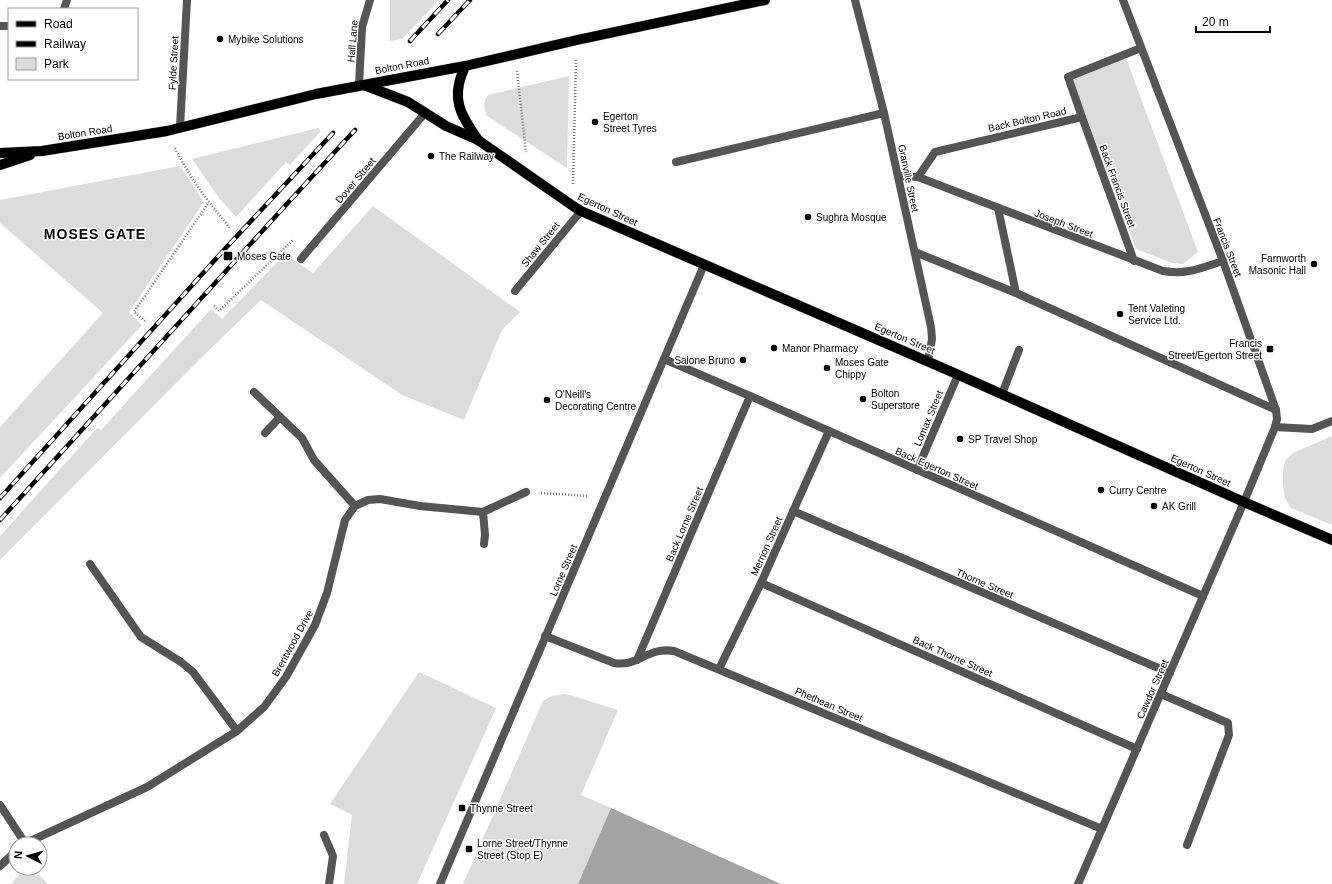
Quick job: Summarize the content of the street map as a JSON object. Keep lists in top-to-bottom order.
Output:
{
  "streets": {
    "main road": ["Bolton Road", "Egerton Street"],
    "street": [
      "Hall Lane",
      "Fylde Street",
      "Back Bolton Road",
      "Granville Street",
      "Dover Street",
      "Back Francis Street",
      "Joseph Street",
      "Shaw Street",
      "Francis Street",
      "Lomax Street",
      "Back Egerton Street",
      "Back Lorne Street",
      "Merrion Street",
      "Lorne Street",
      "Thorne Street",
      "Brentwood Drive",
      "Back Thorne Street",
      "Cawdor Street",
      "Phethean Street"
    ]
  },
  "crossings": [
    ["Hall Lane", "Bolton Road"],
    ["Hall Lane", "Egerton Street"],
    ["Fylde Street", "Bolton Road"],
    ["Bolton Road", "Egerton Street"],
    ["Back Bolton Road", "Back Francis Street"],
    ["Back Bolton Road", "Joseph Street"],
    ["Back Bolton Road", "Francis Street"],
    ["Granville Street", "Egerton Street"],
    ["Granville Street", "Joseph Street"],
    ["Dover Street", "Egerton Street"],
    ["Back Francis Street", "Joseph Street"],
    ["Egerton Street", "Shaw Street"],
    ["Egerton Street", "Francis Street"],
    ["Egerton Street", "Lomax Street"],
    ["Egerton Street", "Lorne Street"],
    ["Egerton Street", "Cawdor Street"],
    ["Joseph Street", "Francis Street"],
    ["Francis Street", "Cawdor Street"],
    ["Lomax Street", "Back Egerton Street"],
    ["Back Egerton Street", "Back Lorne Street"],
    ["Back Egerton Street", "Merrion Street"],
    ["Back Egerton Street", "Lorne Street"],
    ["Back Egerton Street", "Cawdor Street"],
    ["Back Lorne Street", "Phethean Street"],
    ["Merrion Street", "Thorne Street"],
    ["Merrion Street", "Back Thorne Street"],
    ["Merrion Street", "Phethean Street"],
    ["Lorne Street", "Phethean Street"],
    ["Thorne Street", "Cawdor Street"],
    ["Back Thorne Street", "Cawdor Street"],
    ["Cawdor Street", "Phethean Street"]
  ],
  "districts": ["MOSES GATE"],
  "places": {
    "other": [
      "Mybike Solutions",
      "Egerton Street Tyres",
      "The Railway",
      "Sughra Mosque",
      "Farnworth Masonic Hall",
      "Tent Valeting Service Ltd.",
      "Manor Pharmacy",
      "Salone Bruno",
      "Moses Gate Chippy",
      "Bolton Superstore",
      "O'Neill's Decorating Centre",
      "SP Travel Shop",
      "Curry Centre",
      "AK Grill"
    ],
    "transit": [
      "Moses Gate",
      "Francis Street/Egerton Street",
      "Thynne Street",
      "Lorne Street/Thynne Street (Stop E)"
    ]
  },
  "legend": ["Road", "Railway", "Park"],
  "scale_bar": "20 m",
  "north": "left"
}
